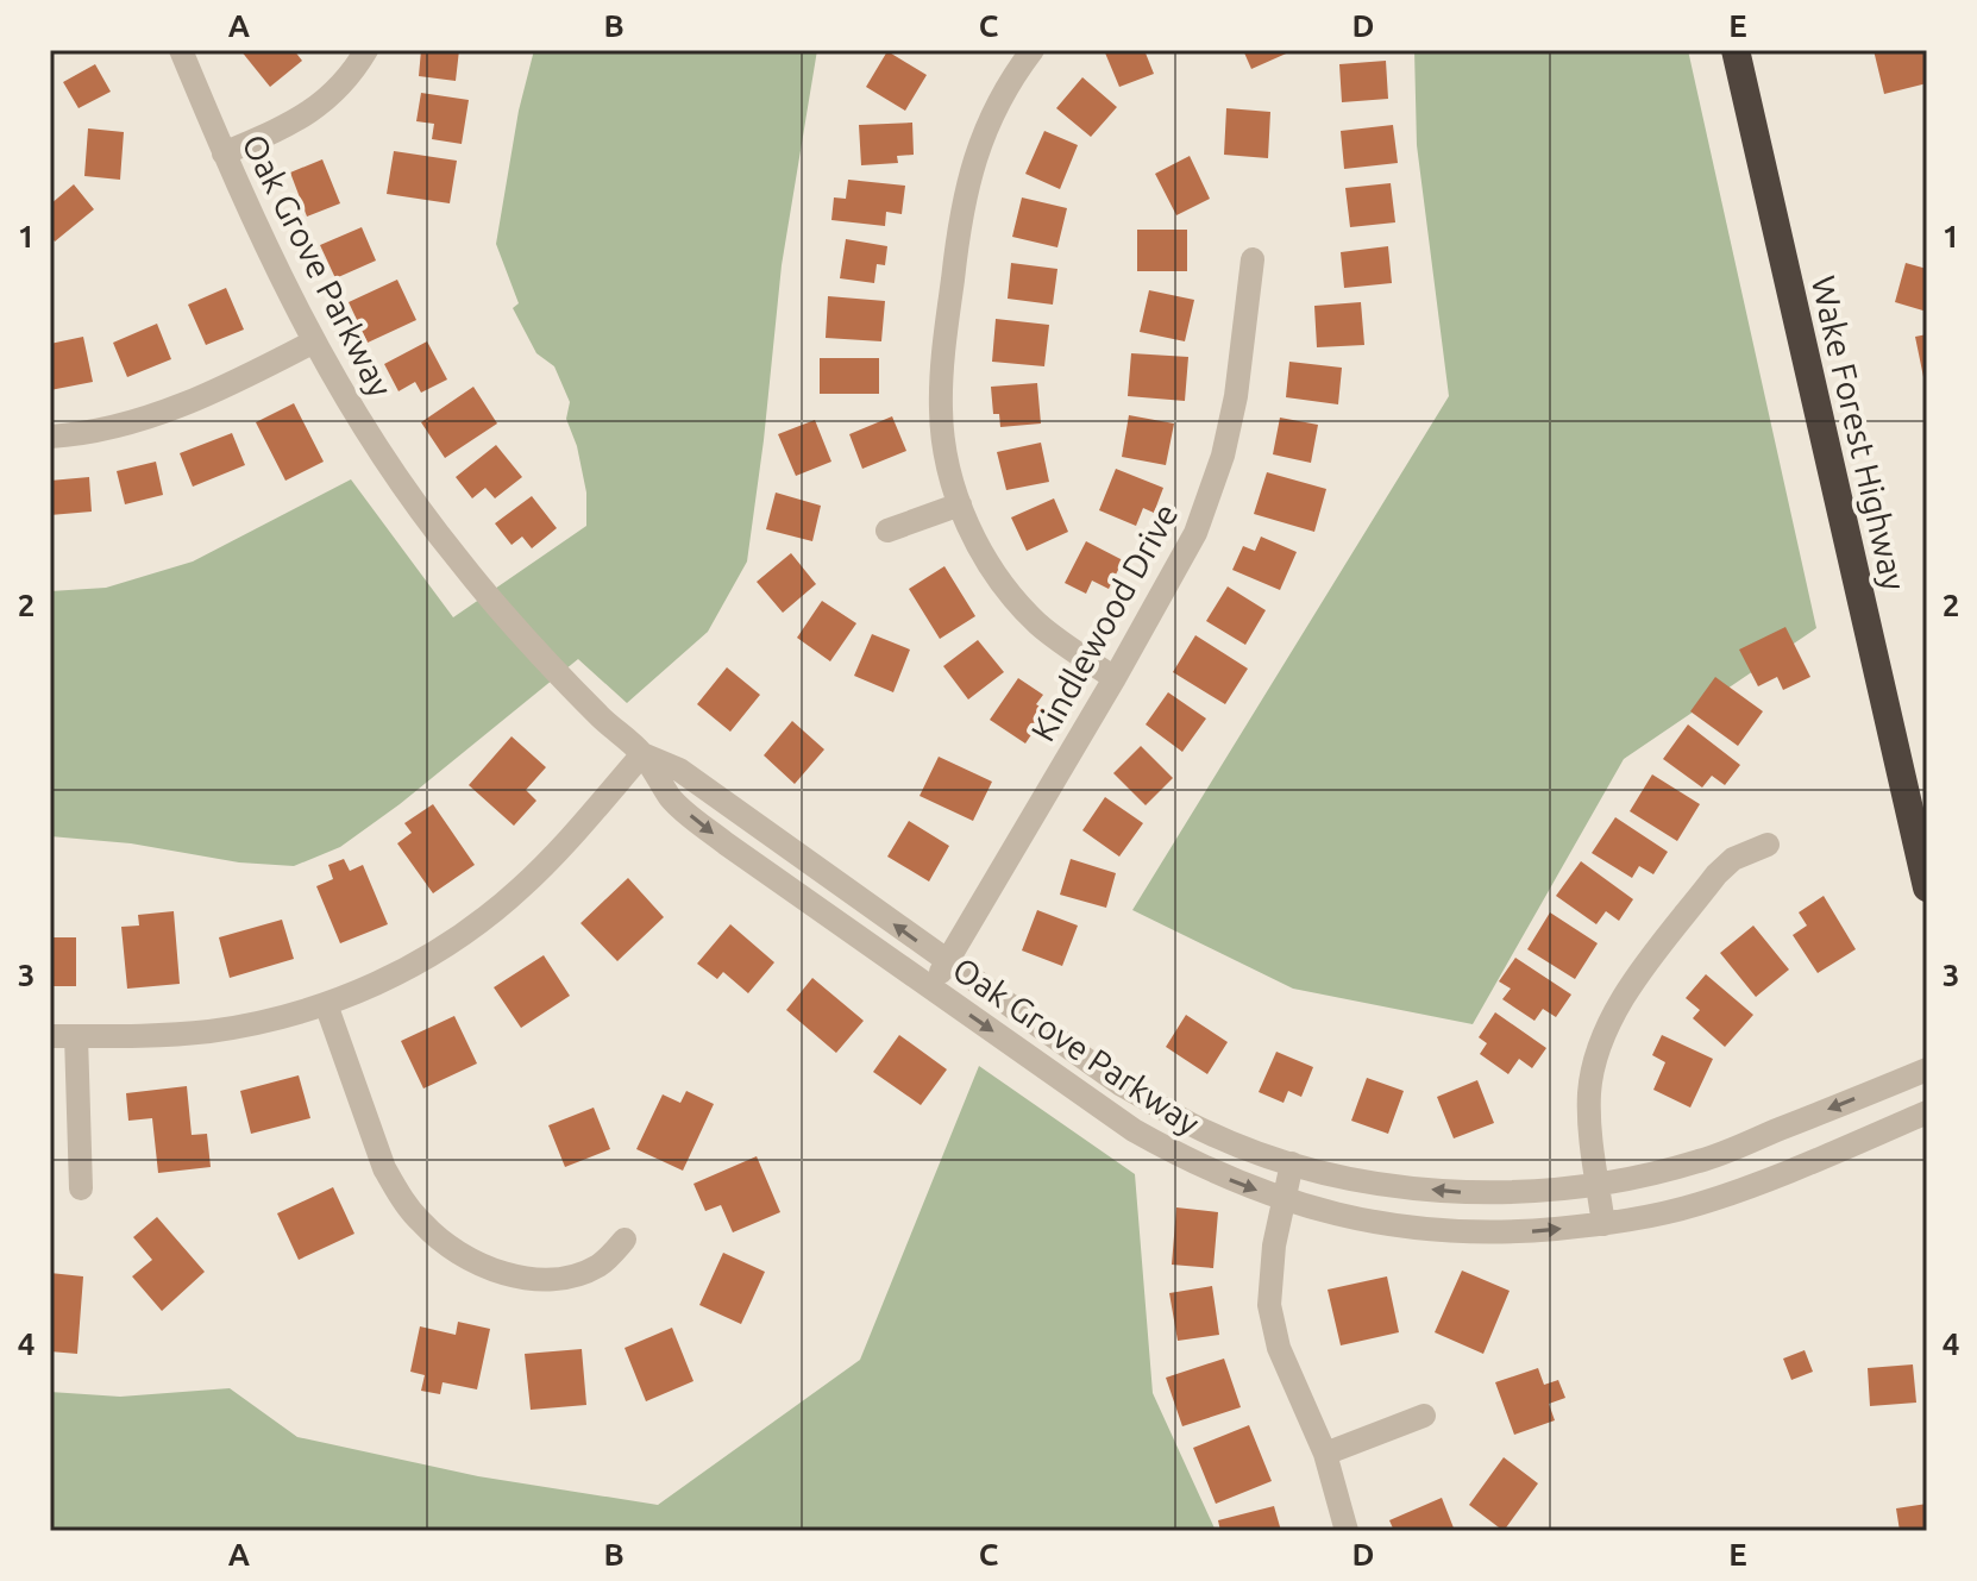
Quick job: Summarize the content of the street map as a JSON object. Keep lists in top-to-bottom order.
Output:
{
  "streets": {
    "highway": ["Wake Forest Highway"],
    "street": ["Oak Grove Parkway", "Kindlewood Drive"]
  },
  "crossings": [
    ["Oak Grove Parkway", "Kindlewood Drive"]
  ],
  "grid": {
    "columns": [
      "A",
      "B",
      "C",
      "D",
      "E"
    ],
    "rows": [
      "1",
      "2",
      "3",
      "4"
    ]
  }
}
